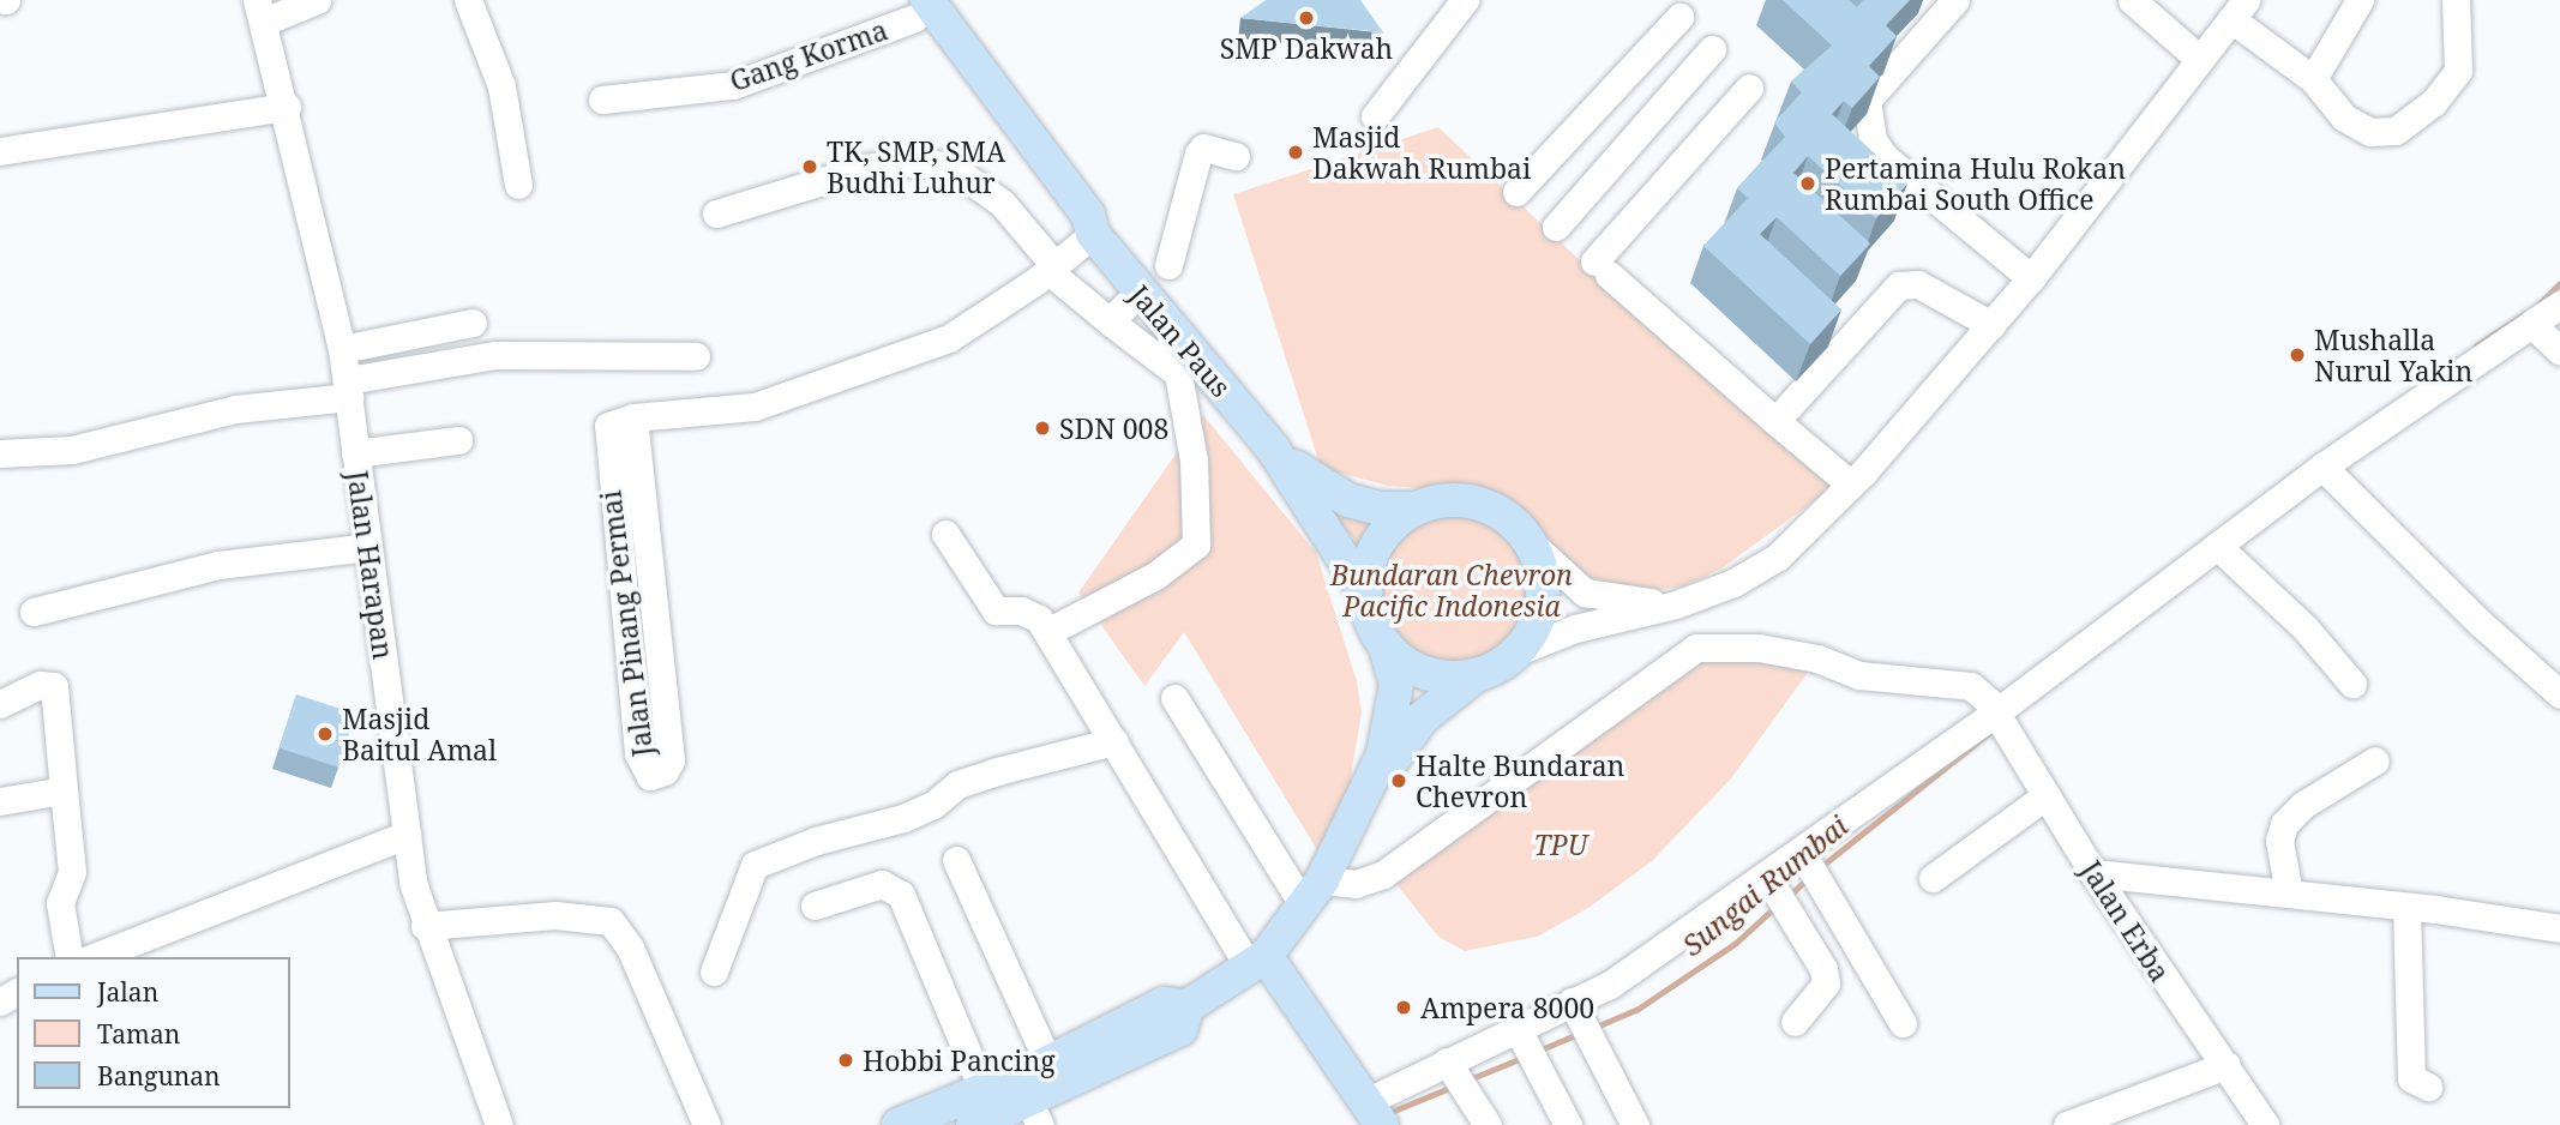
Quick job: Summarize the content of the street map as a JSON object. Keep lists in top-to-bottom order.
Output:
{
  "streets": {
    "main road": ["Jalan Paus"],
    "street": [
      "Gang Korma",
      "Jalan Harapan",
      "Jalan Pinang Permai",
      "Jalan Erba"
    ]
  },
  "crossings": [
    ["Gang Korma", "Jalan Paus"]
  ],
  "water": ["Sungai Rumbai"],
  "parks": ["Bundaran Chevron Pacific Indonesia", "TPU"],
  "places": [
    "SMP Dakwah",
    "Masjid Dakwah Rumbai",
    "TK, SMP, SMA Budhi Luhur",
    "Pertamina Hulu Rokan Rumbai South Office",
    "Mushalla Nurul Yakin",
    "SDN 008",
    "Masjid Baitul Amal",
    "Halte Bundaran Chevron",
    "Ampera 8000",
    "Hobbi Pancing"
  ],
  "legend": ["Jalan", "Taman", "Bangunan"]
}
